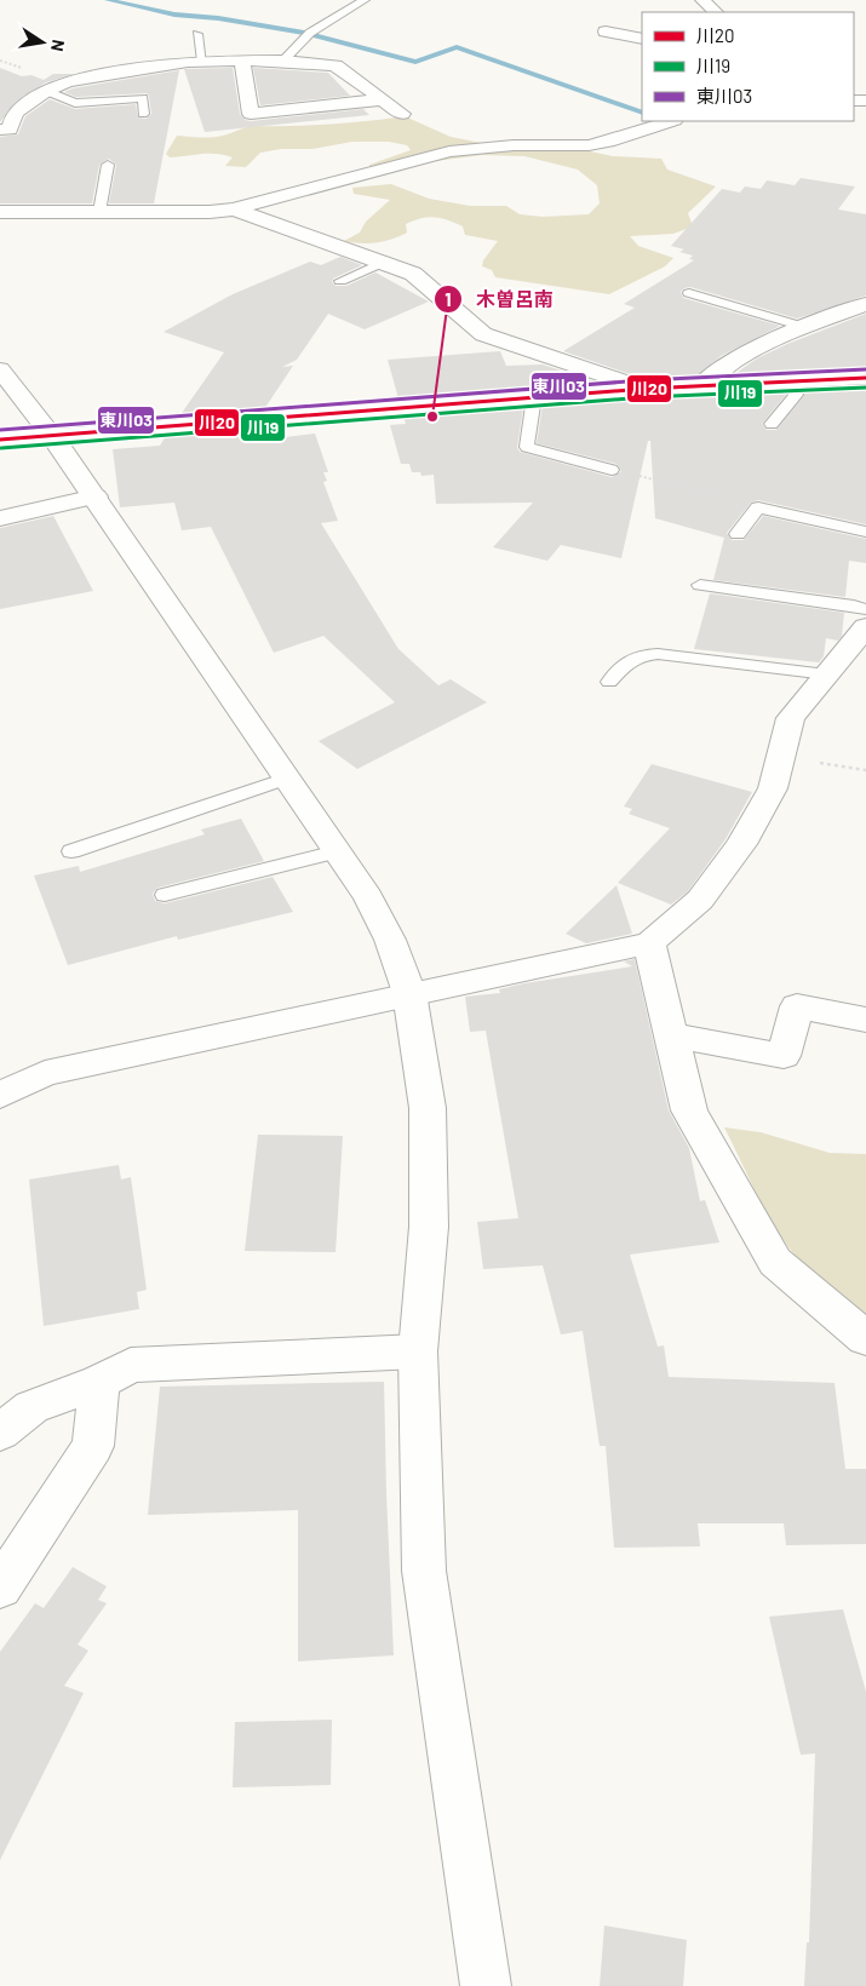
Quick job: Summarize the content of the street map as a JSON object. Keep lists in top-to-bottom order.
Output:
{
  "places": ["木曽呂南"],
  "lines": ["transit line 東川03", "transit line 川20", "transit line 川19"],
  "legend": ["川20", "川19", "東川03"],
  "north": "right"
}
